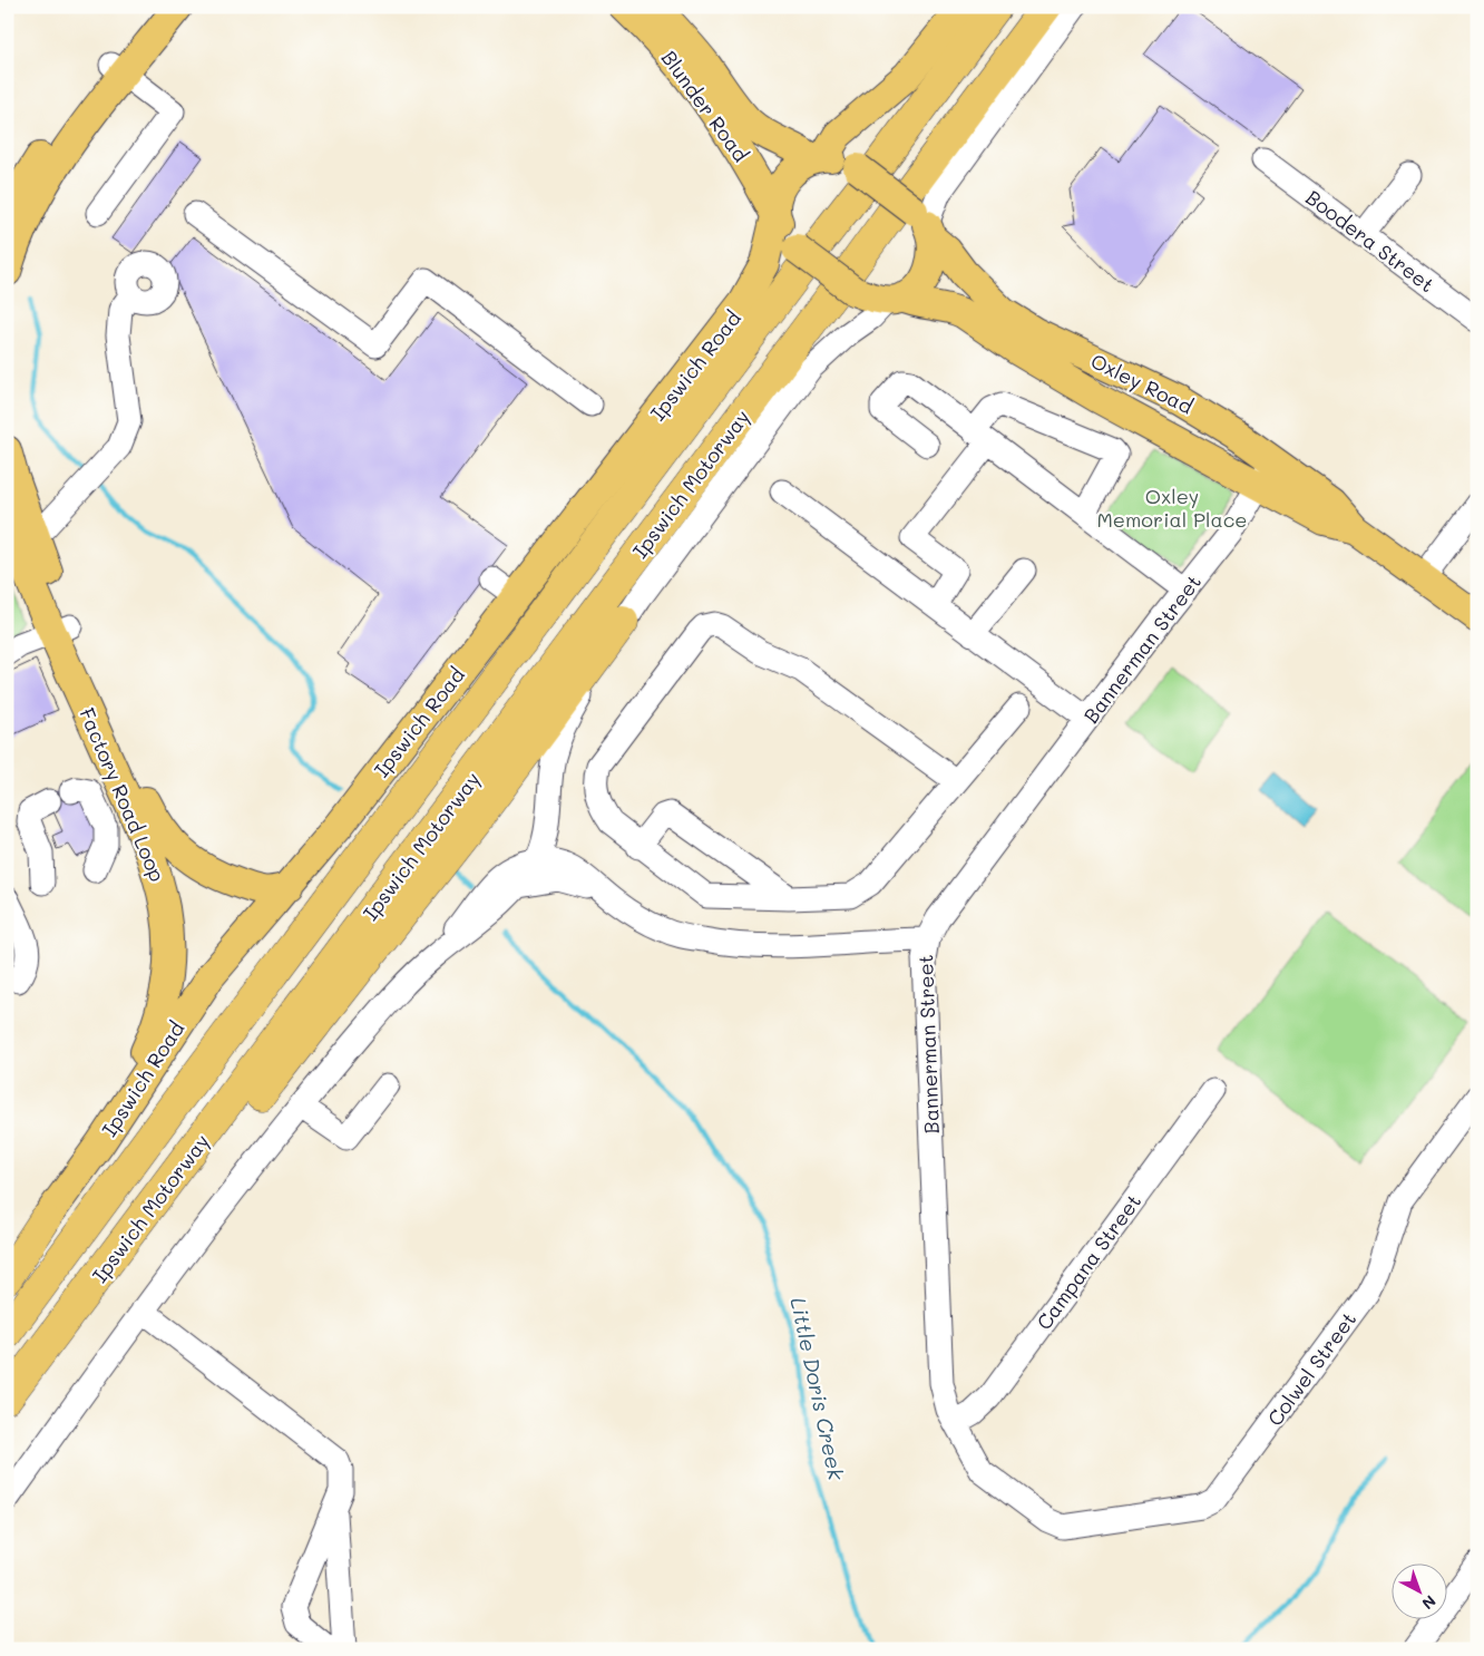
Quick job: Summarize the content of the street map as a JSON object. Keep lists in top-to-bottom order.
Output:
{
  "streets": {
    "highway": ["Ipswich Motorway"],
    "main road": [
      "Blunder Road",
      "Ipswich Road",
      "Oxley Road",
      "Factory Road Loop"
    ],
    "street": [
      "Boodera Street",
      "Bannerman Street",
      "Campana Street",
      "Colwel Street"
    ]
  },
  "crossings": [
    ["Blunder Road", "Ipswich Road"],
    ["Blunder Road", "Oxley Road"],
    ["Blunder Road", "Ipswich Motorway"],
    ["Ipswich Road", "Factory Road Loop"],
    ["Oxley Road", "Ipswich Motorway"],
    ["Oxley Road", "Bannerman Street"],
    ["Bannerman Street", "Campana Street"],
    ["Bannerman Street", "Colwel Street"]
  ],
  "water": ["Little Doris Creek"],
  "parks": ["Oxley Memorial Place"],
  "north": "bottom right"
}
